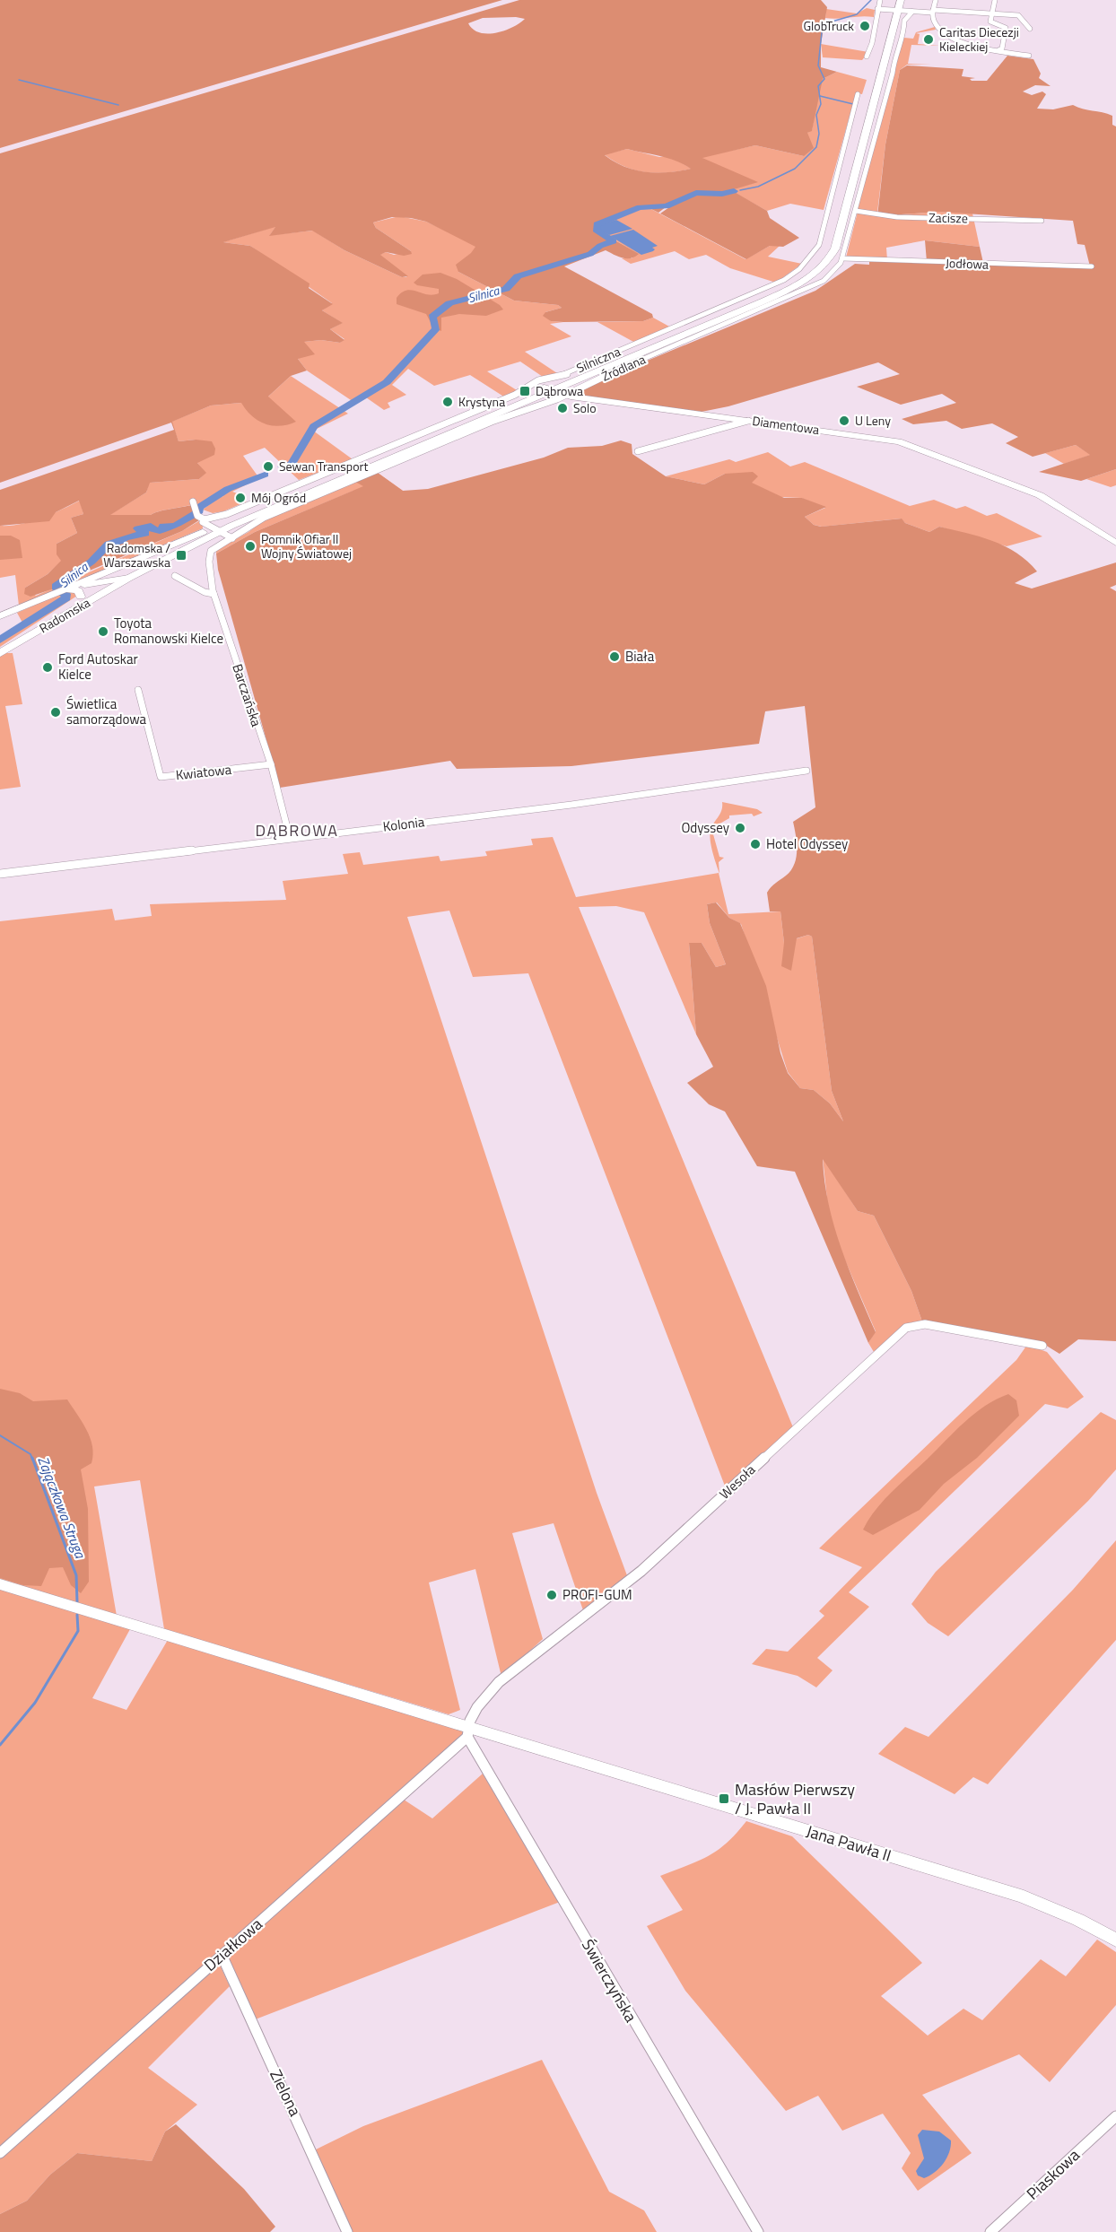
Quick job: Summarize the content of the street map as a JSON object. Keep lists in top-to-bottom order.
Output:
{
  "streets": {
    "main road": ["Radomska"],
    "street": [
      "Zacisze",
      "Jodłowa",
      "Silniczna",
      "Źródlana",
      "Diamentowa",
      "Barczańska",
      "Kwiatowa",
      "Kolonia",
      "Wesoła",
      "Jana Pawła II",
      "Działkowa",
      "Świerczyńska",
      "Zielona",
      "Piaskowa"
    ]
  },
  "crossings": [
    ["Zacisze", "Źródlana"],
    ["Jodłowa", "Źródlana"],
    ["Silniczna", "Diamentowa"],
    ["Silniczna", "Radomska"],
    ["Źródlana", "Diamentowa"],
    ["Źródlana", "Barczańska"],
    ["Barczańska", "Kwiatowa"],
    ["Barczańska", "Kolonia"],
    ["Wesoła", "Jana Pawła II"],
    ["Wesoła", "Działkowa"],
    ["Wesoła", "Świerczyńska"],
    ["Jana Pawła II", "Działkowa"],
    ["Jana Pawła II", "Świerczyńska"],
    ["Działkowa", "Świerczyńska"],
    ["Działkowa", "Zielona"]
  ],
  "districts": ["DĄBROWA"],
  "water": ["Silnica", "Zajączkowa Struga"],
  "places": {
    "other": [
      "GlobTruck",
      "Caritas Diecezji Kieleckiej",
      "Krystyna",
      "Solo",
      "U Leny",
      "Sewan Transport",
      "Mój Ogród",
      "Pomnik Ofiar II Wojny Światowej",
      "Toyota Romanowski Kielce",
      "Biała",
      "Ford Autoskar Kielce",
      "Świetlica samorządowa",
      "Odyssey",
      "Hotel Odyssey",
      "PROFI-GUM"
    ],
    "transit": ["Dąbrowa", "Radomska / Warszawska", "Masłów Pierwszy / J. Pawła II"]
  }
}
